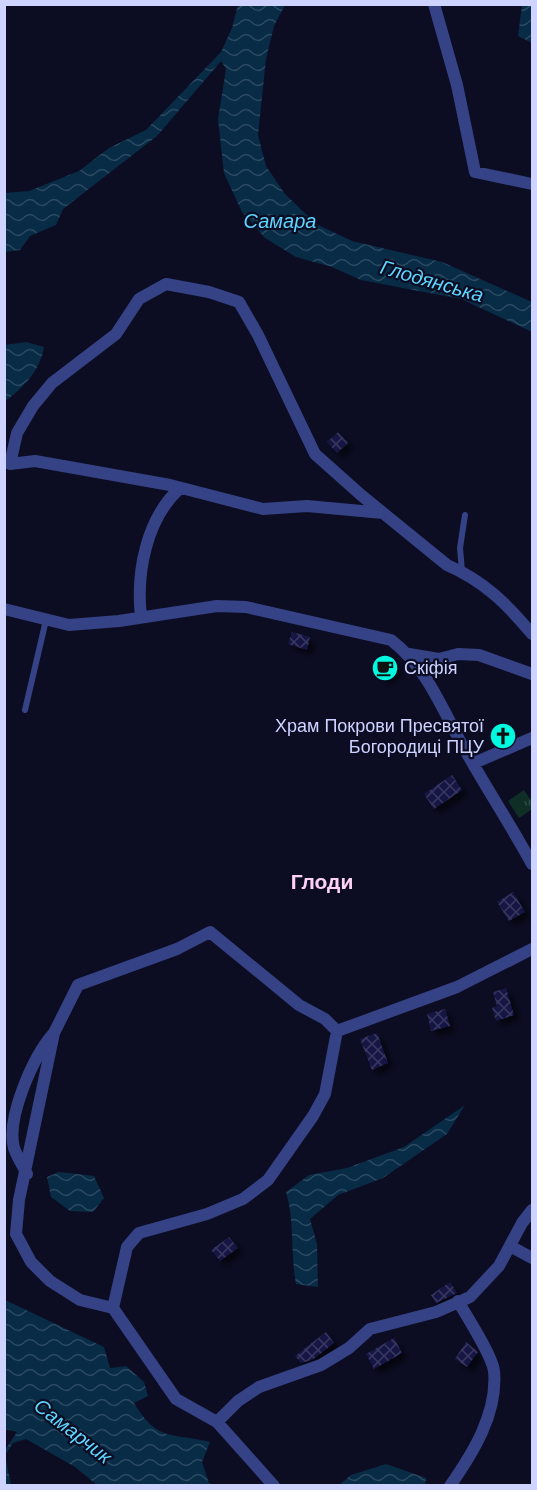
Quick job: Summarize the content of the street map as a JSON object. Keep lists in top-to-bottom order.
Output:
{
  "districts": ["Глоди"],
  "water": ["Самара", "Глодянська", "Самарчик"],
  "places": {
    "cafe": ["Скіфія"],
    "church": ["Храм Покрови Пресвятої Богородиці ПЦУ"]
  }
}
